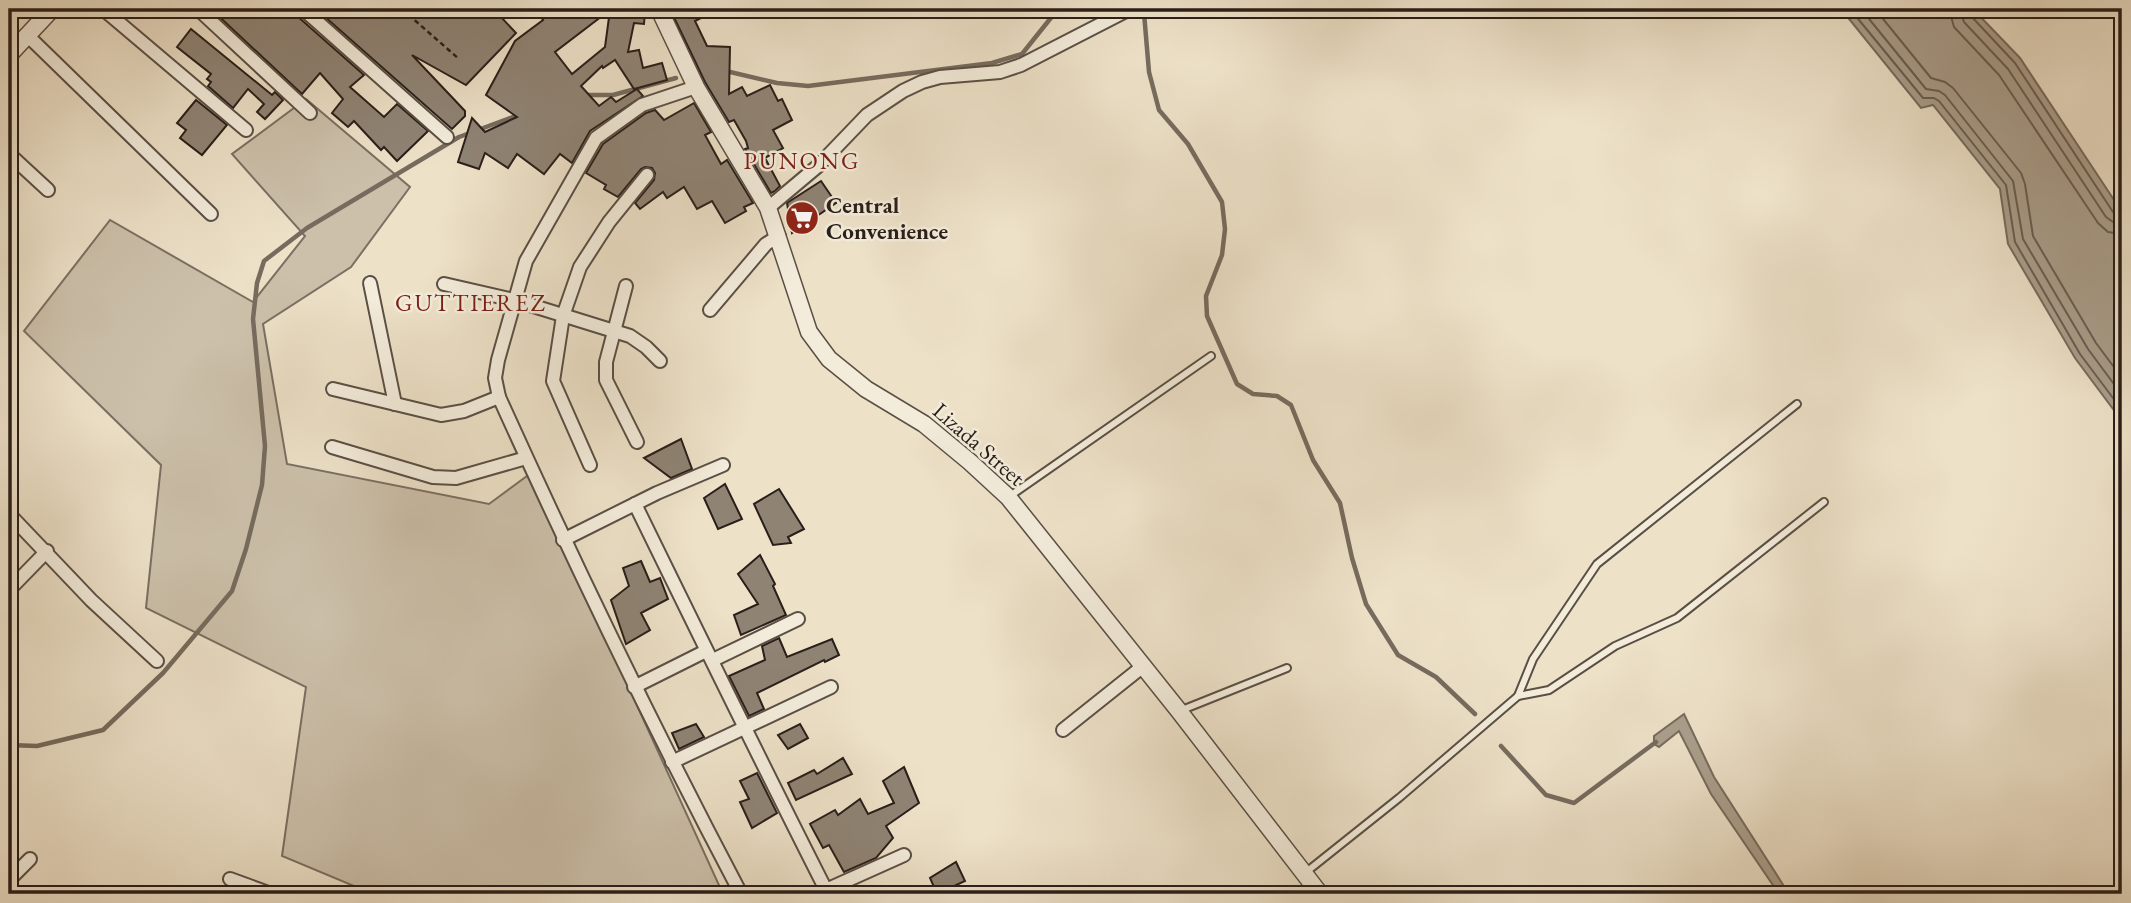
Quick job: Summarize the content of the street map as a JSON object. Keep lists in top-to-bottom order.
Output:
{
  "streets": {
    "street": ["Lizada Street"]
  },
  "districts": ["PUNONG", "GUTTIEREZ"],
  "places": {
    "supermarket": ["Central Convenience"]
  }
}
